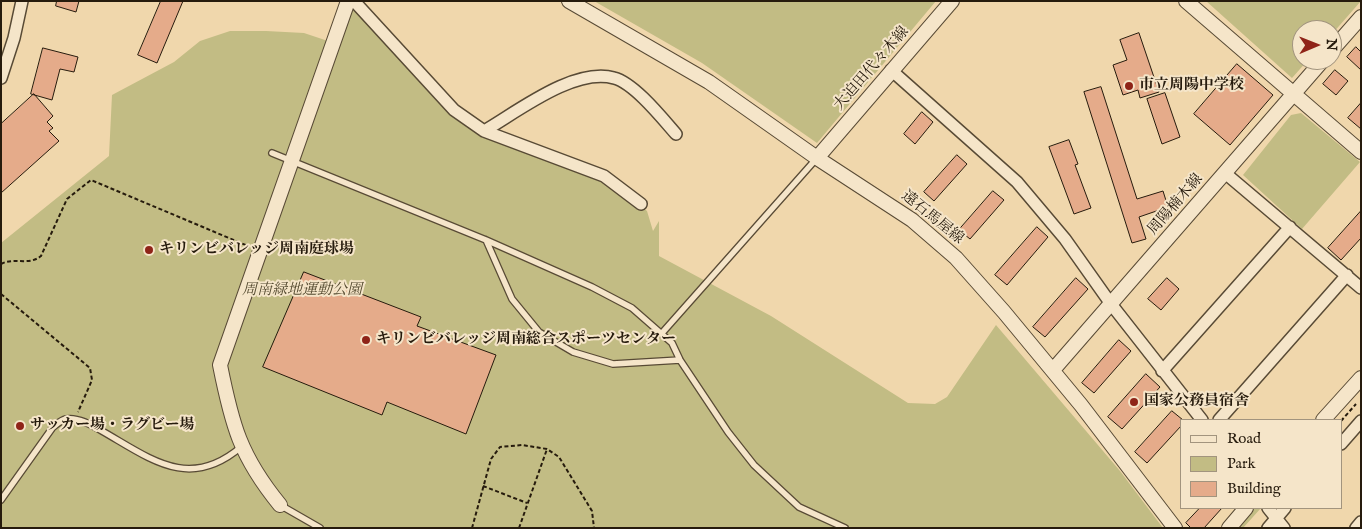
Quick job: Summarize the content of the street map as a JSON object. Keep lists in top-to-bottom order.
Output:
{
  "streets": {
    "street": ["大迫田代々木線", "周陽楠木線", "遠石馬屋線"]
  },
  "crossings": [
    ["大迫田代々木線", "遠石馬屋線"],
    ["周陽楠木線", "遠石馬屋線"]
  ],
  "parks": ["周南緑地運動公園"],
  "places": [
    "市立周陽中学校",
    "キリンビバレッジ周南庭球場",
    "キリンビバレッジ周南総合スポーツセンター",
    "国家公務員宿舎",
    "サッカー場・ラグビー場"
  ],
  "legend": ["Road", "Park", "Building"],
  "north": "right"
}
